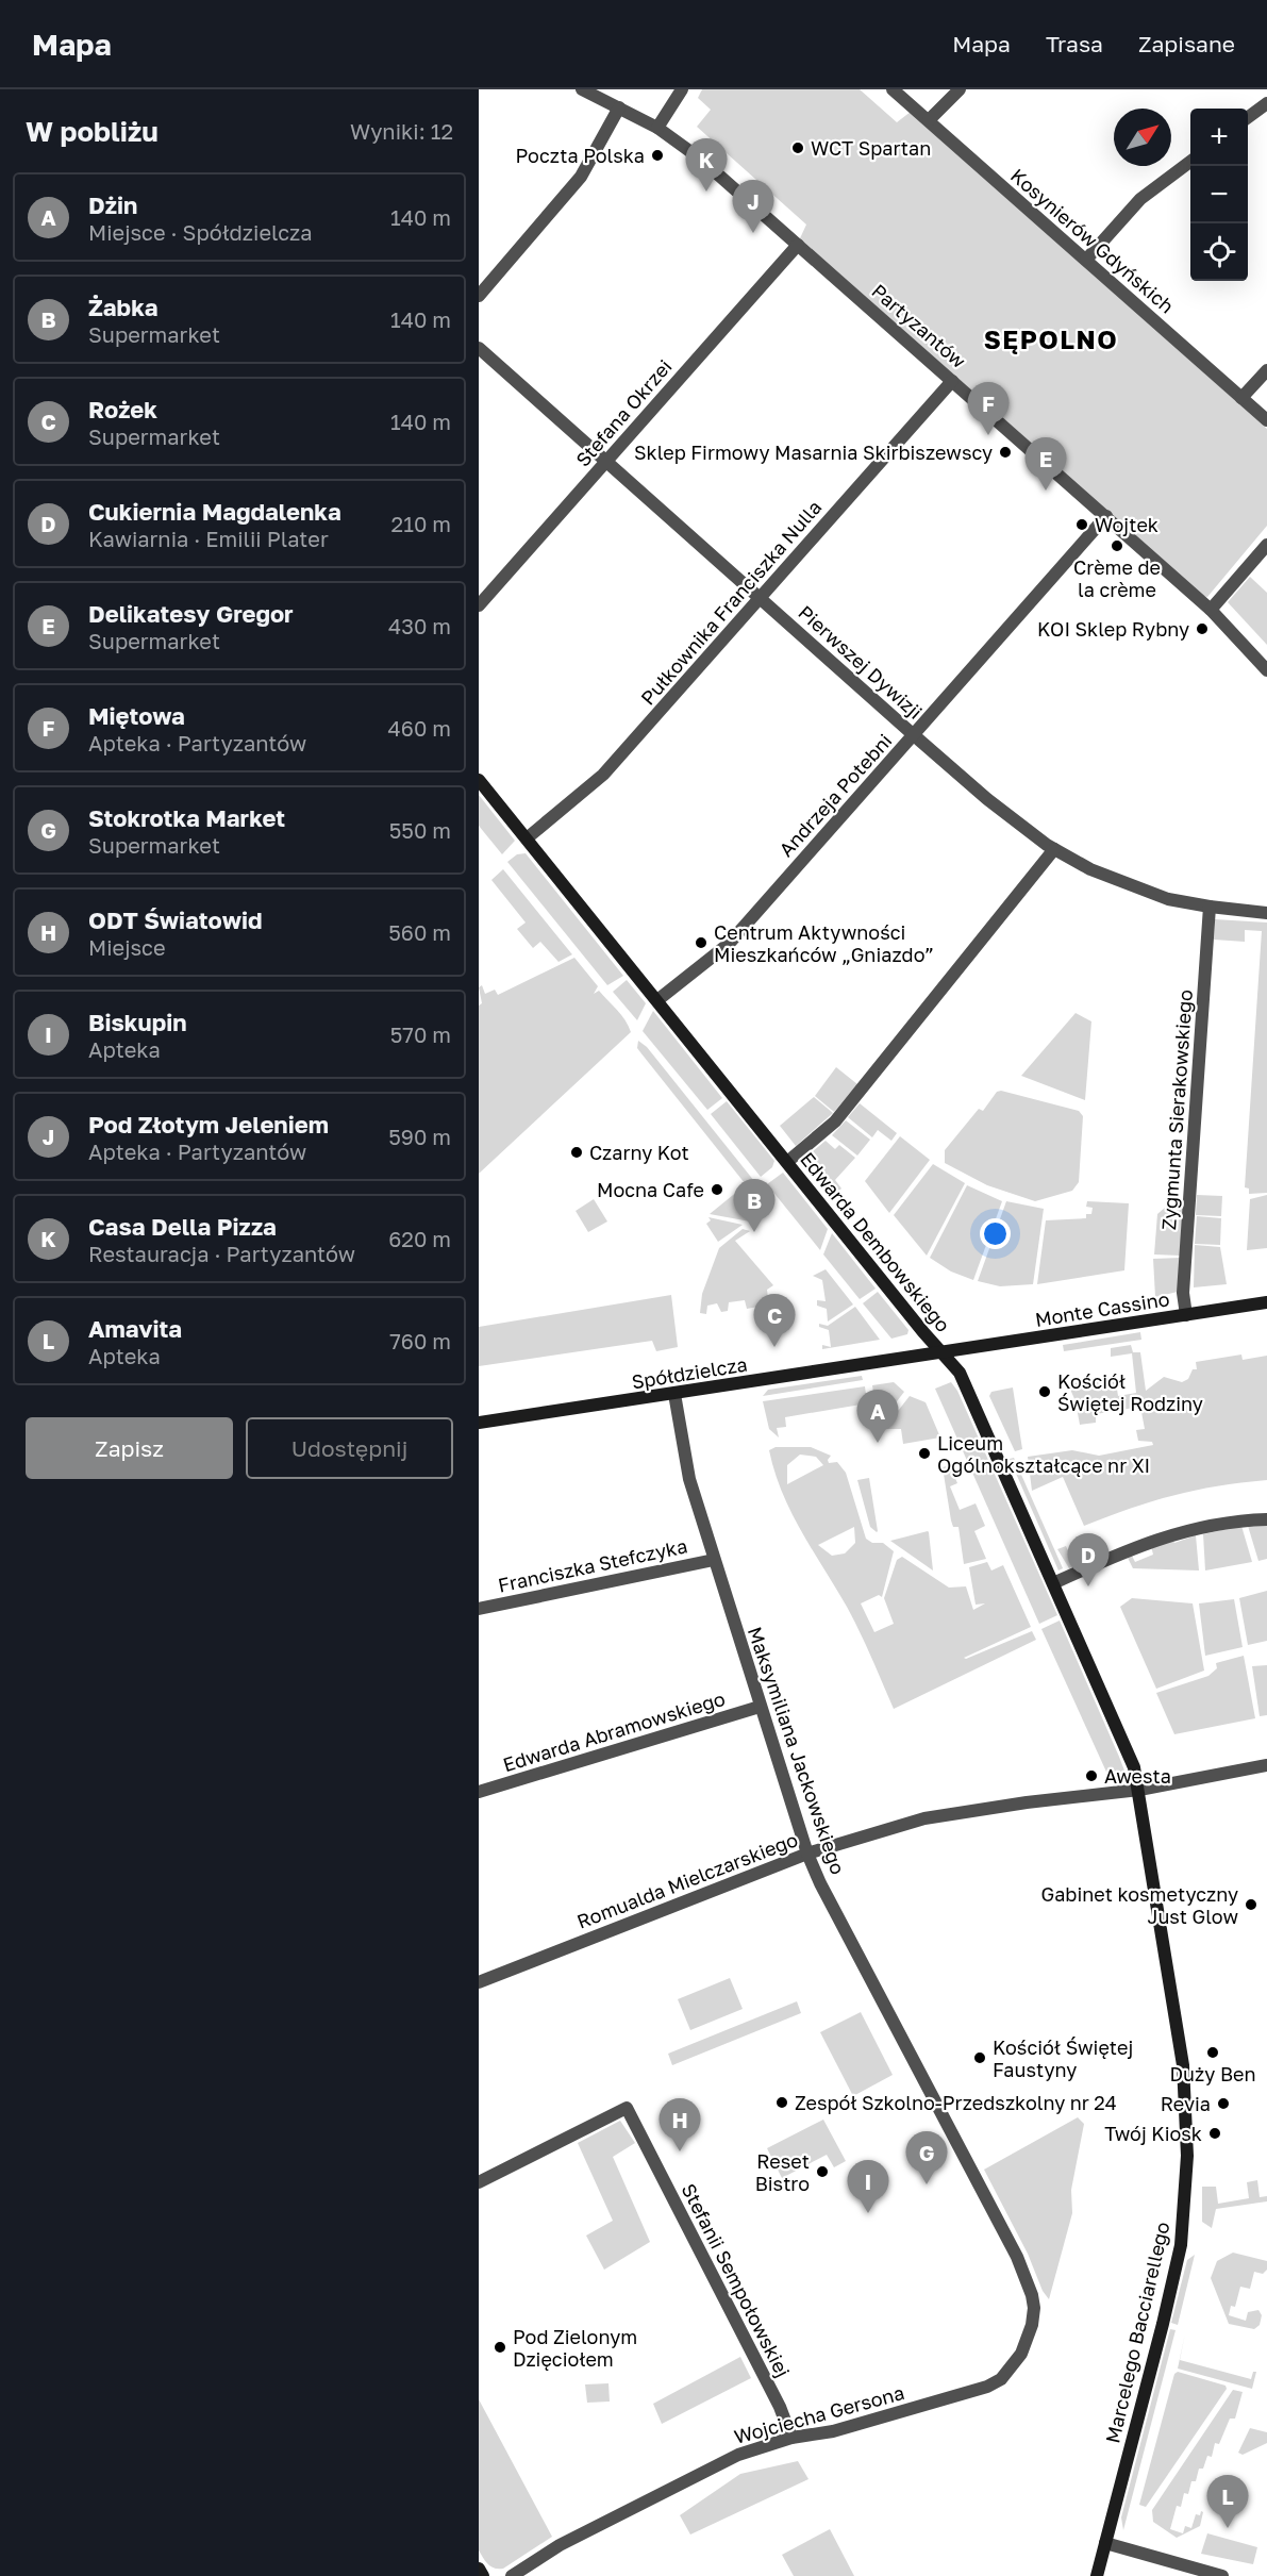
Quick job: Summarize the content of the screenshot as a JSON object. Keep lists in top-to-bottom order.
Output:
{
  "streets": {
    "street": [
      "Kosynierów Gdyńskich",
      "Partyzantów",
      "Stefana Okrzei",
      "Pułkownika Franciszka Nulla",
      "Pierwszej Dywizji",
      "Andrzeja Potebni",
      "Zygmunta Sierakowskiego",
      "Edwarda Dembowskiego",
      "Monte Cassino",
      "Spółdzielcza",
      "Franciszka Stefczyka",
      "Edwarda Abramowskiego",
      "Maksymiliana Jackowskiego",
      "Romualda Mielczarskiego",
      "Stefanii Sempołowskiej",
      "Marcelego Bacciarellego",
      "Wojciecha Gersona"
    ]
  },
  "crossings": [
    ["Partyzantów", "Stefana Okrzei"],
    ["Partyzantów", "Pułkownika Franciszka Nulla"],
    ["Partyzantów", "Andrzeja Potebni"],
    ["Stefana Okrzei", "Pierwszej Dywizji"],
    ["Pułkownika Franciszka Nulla", "Pierwszej Dywizji"],
    ["Pułkownika Franciszka Nulla", "Edwarda Dembowskiego"],
    ["Pierwszej Dywizji", "Andrzeja Potebni"],
    ["Pierwszej Dywizji", "Zygmunta Sierakowskiego"],
    ["Andrzeja Potebni", "Edwarda Dembowskiego"],
    ["Zygmunta Sierakowskiego", "Monte Cassino"],
    ["Edwarda Dembowskiego", "Monte Cassino"],
    ["Edwarda Dembowskiego", "Spółdzielcza"],
    ["Edwarda Dembowskiego", "Romualda Mielczarskiego"],
    ["Edwarda Dembowskiego", "Marcelego Bacciarellego"],
    ["Monte Cassino", "Spółdzielcza"],
    ["Spółdzielcza", "Maksymiliana Jackowskiego"],
    ["Franciszka Stefczyka", "Maksymiliana Jackowskiego"],
    ["Edwarda Abramowskiego", "Maksymiliana Jackowskiego"],
    ["Maksymiliana Jackowskiego", "Romualda Mielczarskiego"],
    ["Maksymiliana Jackowskiego", "Wojciecha Gersona"],
    ["Romualda Mielczarskiego", "Marcelego Bacciarellego"],
    ["Stefanii Sempołowskiej", "Wojciecha Gersona"]
  ],
  "districts": ["SĘPOLNO"],
  "places": [
    "WCT Spartan",
    "Poczta Polska",
    "Sklep Firmowy Masarnia Skirbiszewscy",
    "Wojtek",
    "Crème de la crème",
    "KOI Sklep Rybny",
    "Centrum Aktywności Mieszkańców „Gniazdo”",
    "Czarny Kot",
    "Mocna Cafe",
    "Kościół Świętej Rodziny",
    "Liceum Ogólnokształcące nr XI",
    "Awesta",
    "Gabinet kosmetyczny Just Glow",
    "Duży Ben",
    "Kościół Świętej Faustyny",
    "Zespół Szkolno-Przedszkolny nr 24",
    "Revia",
    "Twój Kiosk",
    "Reset Bistro",
    "Pod Zielonym Dzięciołem"
  ],
  "north": "top right",
  "page": {
    "header": "Mapa",
    "nav": ["Mapa", "Trasa", "Zapisane"],
    "heading": ["W pobliżu", "Wyniki: 12"],
    "map_buttons": ["+", "−"],
    "pins": [
      "K",
      "J",
      "F",
      "E",
      "B",
      "C",
      "A",
      "D",
      "H",
      "G",
      "I",
      "L"
    ],
    "list": [
      {
        "mark": "A",
        "name": "Dżin",
        "note": "Miejsce · Spółdzielcza",
        "value": "140 m"
      },
      {
        "mark": "B",
        "name": "Żabka",
        "note": "Supermarket",
        "value": "140 m"
      },
      {
        "mark": "C",
        "name": "Rożek",
        "note": "Supermarket",
        "value": "140 m"
      },
      {
        "mark": "D",
        "name": "Cukiernia Magdalenka",
        "note": "Kawiarnia · Emilii Plater",
        "value": "210 m"
      },
      {
        "mark": "E",
        "name": "Delikatesy Gregor",
        "note": "Supermarket",
        "value": "430 m"
      },
      {
        "mark": "F",
        "name": "Miętowa",
        "note": "Apteka · Partyzantów",
        "value": "460 m"
      },
      {
        "mark": "G",
        "name": "Stokrotka Market",
        "note": "Supermarket",
        "value": "550 m"
      },
      {
        "mark": "H",
        "name": "ODT Światowid",
        "note": "Miejsce",
        "value": "560 m"
      },
      {
        "mark": "I",
        "name": "Biskupin",
        "note": "Apteka",
        "value": "570 m"
      },
      {
        "mark": "J",
        "name": "Pod Złotym Jeleniem",
        "note": "Apteka · Partyzantów",
        "value": "590 m"
      },
      {
        "mark": "K",
        "name": "Casa Della Pizza",
        "note": "Restauracja · Partyzantów",
        "value": "620 m"
      },
      {
        "mark": "L",
        "name": "Amavita",
        "note": "Apteka",
        "value": "760 m"
      }
    ],
    "buttons": ["Zapisz", "Udostępnij"]
  }
}
